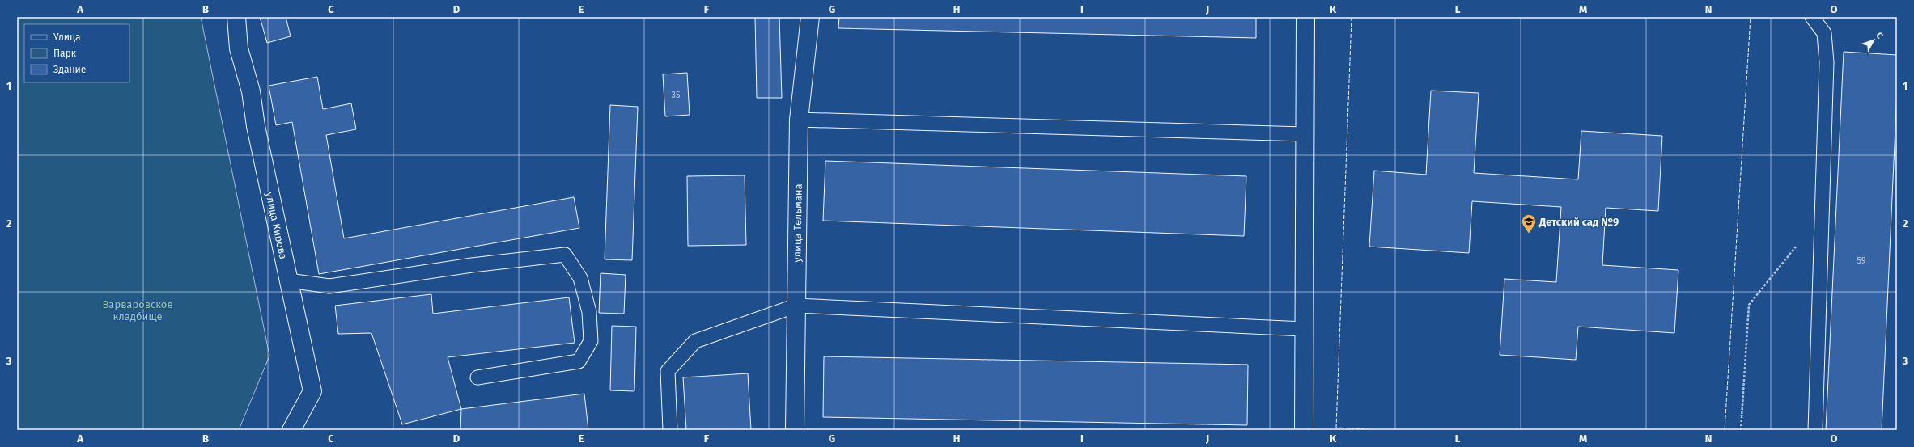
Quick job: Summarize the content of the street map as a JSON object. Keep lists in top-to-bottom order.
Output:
{
  "streets": {
    "street": ["улица Тельмана", "улица Кирова"]
  },
  "parks": ["Варваровское кладбище"],
  "places": {
    "school or university": ["Детский сад №9"]
  },
  "house_numbers": ["35", "59"],
  "legend": ["Улица", "Парк", "Здание"],
  "north": "top right",
  "grid": {
    "columns": [
      "A",
      "B",
      "C",
      "D",
      "E",
      "F",
      "G",
      "H",
      "I",
      "J",
      "K",
      "L",
      "M",
      "N",
      "O"
    ],
    "rows": ["1", "2", "3"]
  }
}
